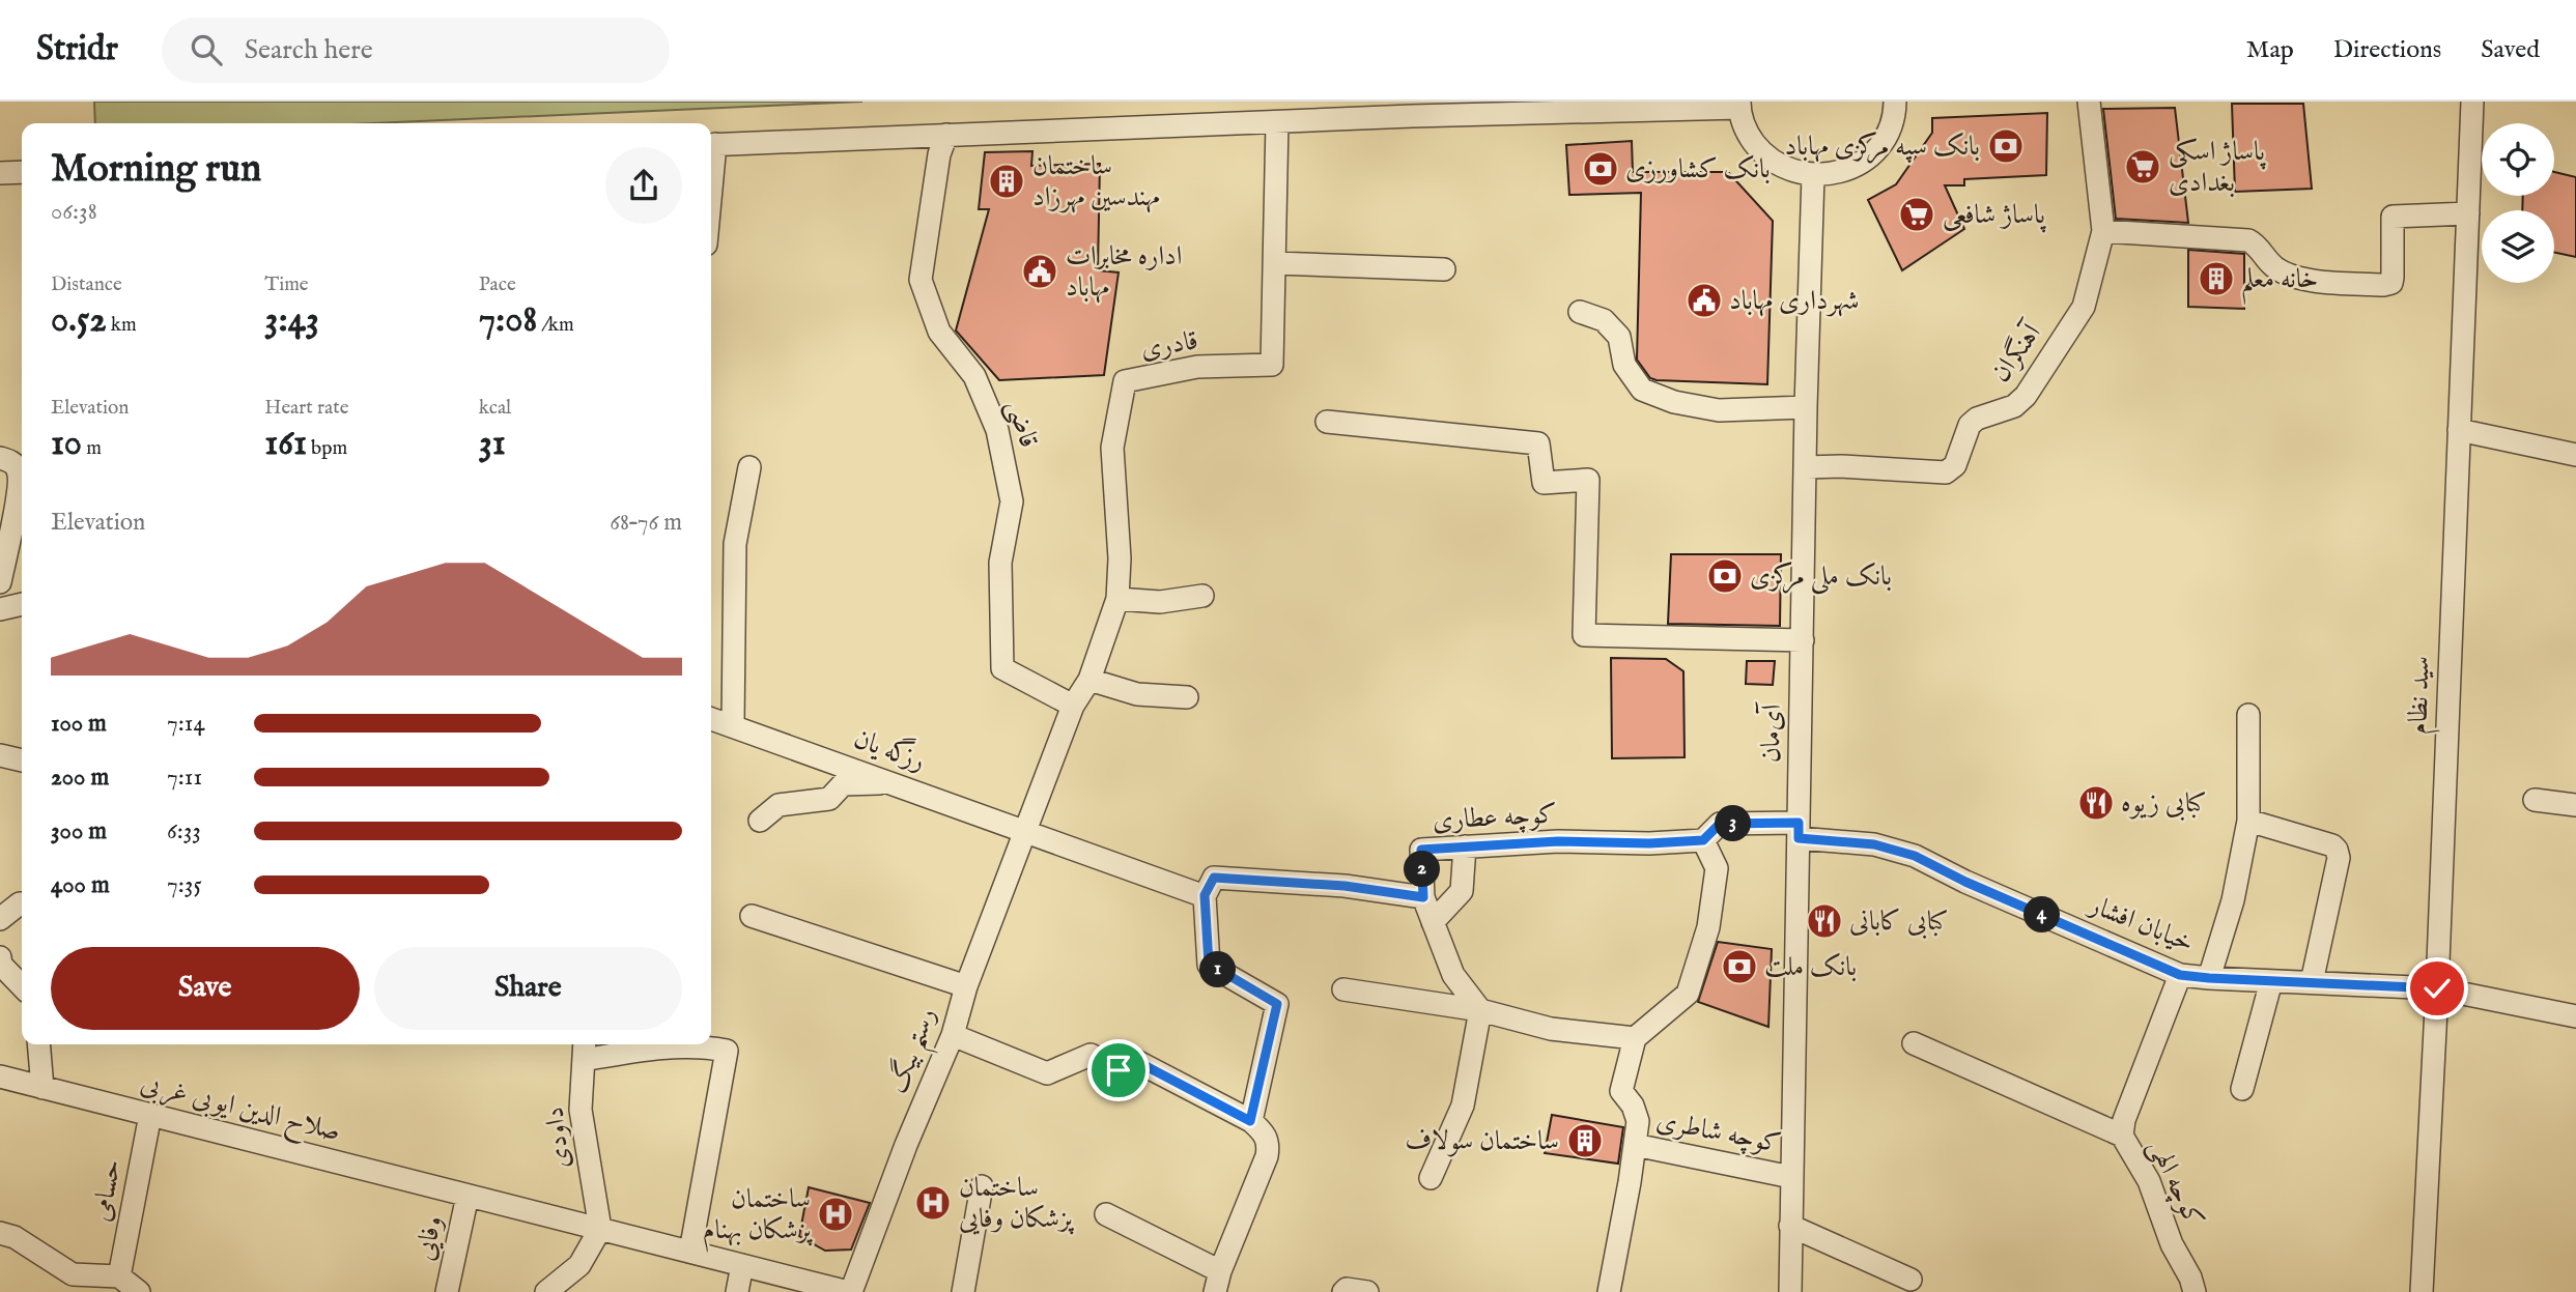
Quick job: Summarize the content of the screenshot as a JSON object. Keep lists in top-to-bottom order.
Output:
{
  "streets": {
    "street": [
      "قادری",
      "آهنگران",
      "قاضی",
      "سید نظام",
      "آی‌مان",
      "رزگه یان",
      "کوچه عطاری",
      "خیابان افشار",
      "رستم بیگ",
      "صلاح الدین ایوبی غربی",
      "کوچه شاطری",
      "داودی",
      "کوچه الهی",
      "حسامی",
      "وفایی"
    ]
  },
  "crossings": [
    ["قادری", "قاضی"],
    ["قادری", "رستم بیگ"],
    ["آهنگران", "آی‌مان"],
    ["قاضی", "رستم بیگ"],
    ["سید نظام", "خیابان افشار"],
    ["آی‌مان", "کوچه عطاری"],
    ["آی‌مان", "خیابان افشار"],
    ["آی‌مان", "کوچه شاطری"],
    ["رزگه یان", "رستم بیگ"],
    ["کوچه عطاری", "خیابان افشار"],
    ["خیابان افشار", "کوچه الهی"],
    ["رستم بیگ", "صلاح الدین ایوبی غربی"],
    ["صلاح الدین ایوبی غربی", "داودی"],
    ["صلاح الدین ایوبی غربی", "حسامی"],
    ["صلاح الدین ایوبی غربی", "وفایی"]
  ],
  "places": {
    "bank": [
      "بانک سپه مرکزی مهاباد",
      "بانک کشاورزی",
      "بانک ملی مرکزی",
      "بانک ملت"
    ],
    "supermarket": ["پاساژ اسکی بغدادی", "پاساژ شافعی"],
    "building": ["ساختمان مهندسین مهرزاد", "خانه معلم", "ساختمان سولاف"],
    "public building": ["اداره مخابرات مهاباد", "شهرداری مهاباد"],
    "restaurant": ["کبابى زیوه", "کبابی کابانی"],
    "hospital": ["ساختمان پزشکان وفایی", "ساختمان پزشکان بهنام"]
  },
  "page": {
    "header": "Stridr",
    "search": "Search here",
    "nav": ["Map", "Directions", "Saved"],
    "heading": ["Morning run", "06:38"],
    "stats": [
      ["Distance", "0.52 km"],
      ["Time", "3:43"],
      ["Pace", "7:08 /km"],
      ["Elevation", "10 m"],
      ["Heart rate", "161 bpm"],
      ["kcal", "31"]
    ],
    "chart": ["Elevation", "68–76 m"],
    "list": [
      {
        "name": "100 m",
        "note": "7:14"
      },
      {
        "name": "200 m",
        "note": "7:11"
      },
      {
        "name": "300 m",
        "note": "6:33"
      },
      {
        "name": "400 m",
        "note": "7:35"
      }
    ],
    "pins": [
      "3",
      "2",
      "4",
      "1"
    ],
    "buttons": ["Save", "Share"]
  }
}
